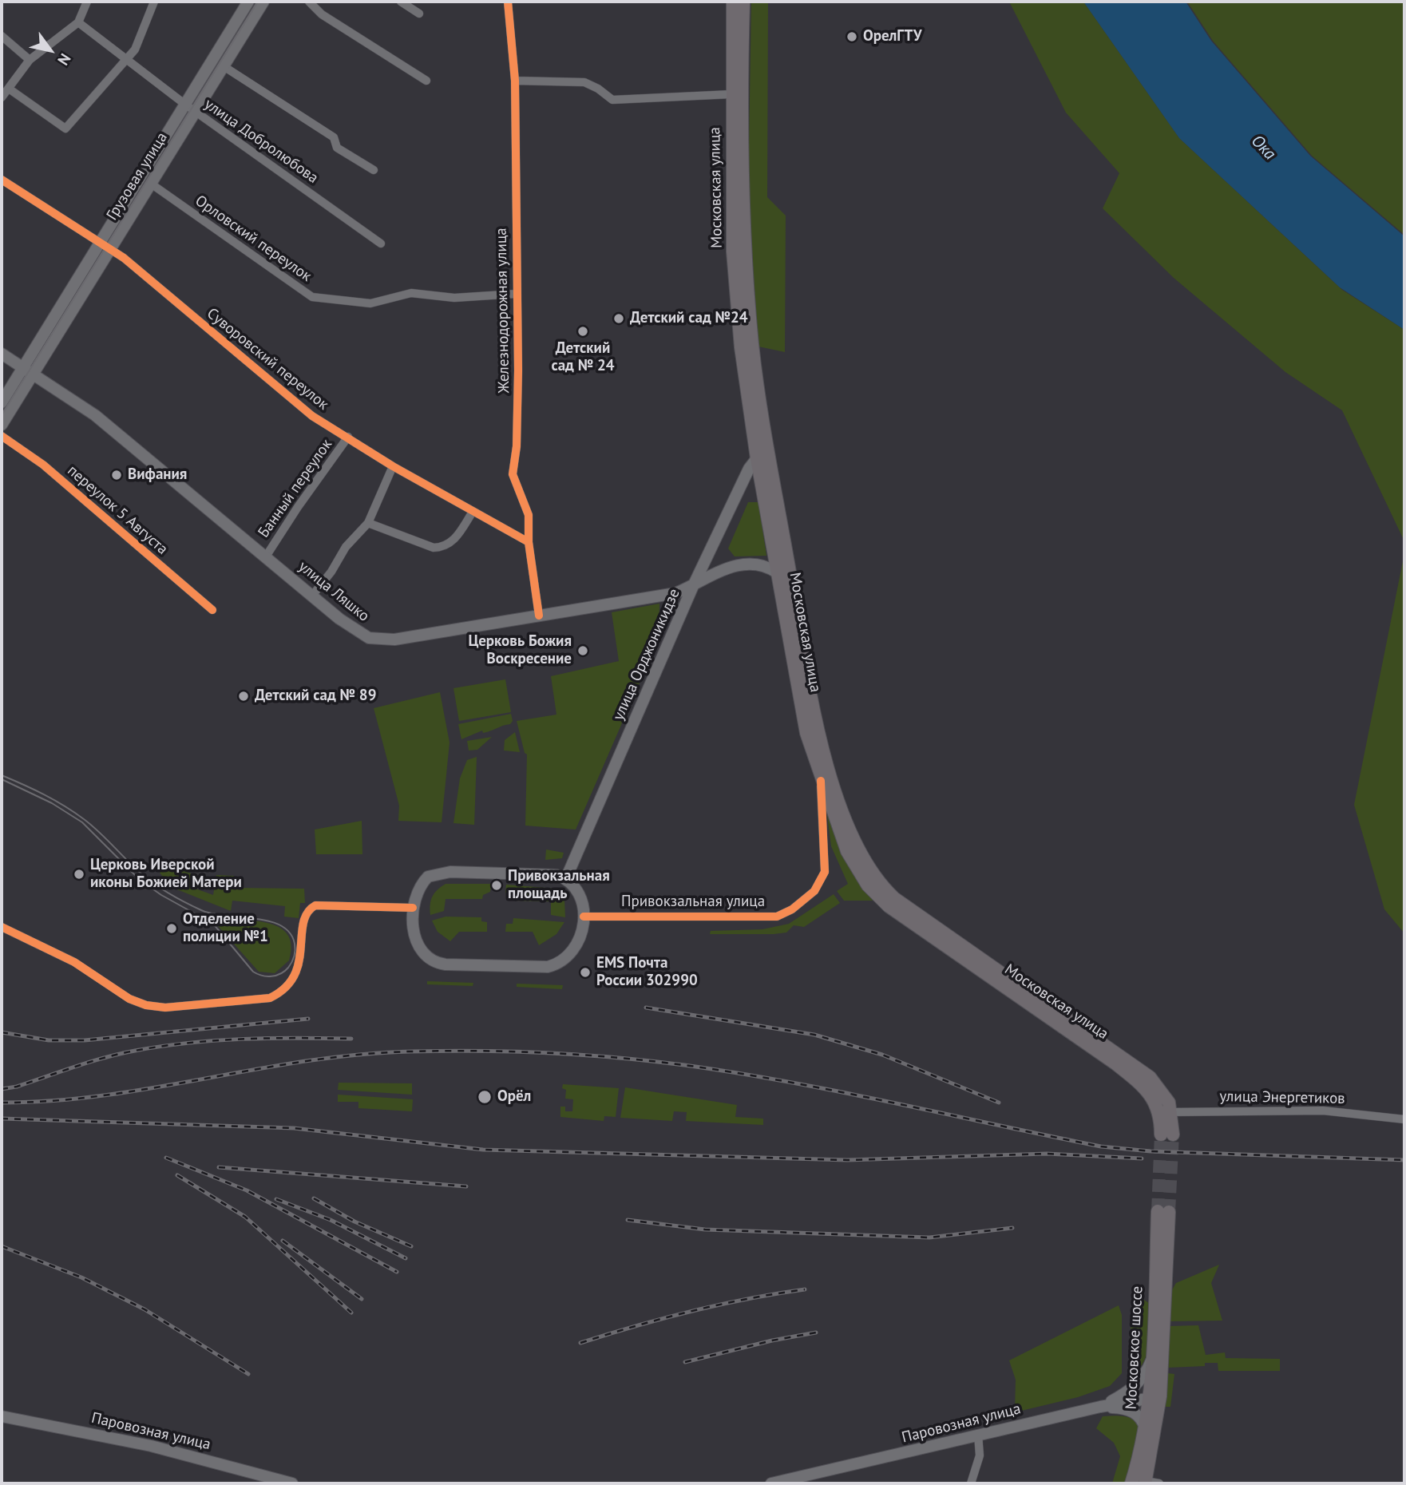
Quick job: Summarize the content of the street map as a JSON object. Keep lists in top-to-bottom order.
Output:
{
  "streets": {
    "main road": [
      "Грузовая улица",
      "Московская улица",
      "улица Ляшко",
      "улица Орджоникидзе",
      "Московское шоссе",
      "Паровозная улица"
    ],
    "street": [
      "улица Добролюбова",
      "Орловский переулок",
      "Железнодорожная улица",
      "Суворовский переулок",
      "Банный переулок",
      "переулок 5 Августа",
      "Привокзальная улица",
      "улица Энергетиков"
    ]
  },
  "crossings": [
    ["улица Добролюбова", "Грузовая улица"],
    ["Грузовая улица", "Орловский переулок"],
    ["Грузовая улица", "Суворовский переулок"],
    ["Грузовая улица", "улица Ляшко"],
    ["Московская улица", "улица Ляшко"],
    ["Московская улица", "улица Орджоникидзе"],
    ["Московская улица", "Привокзальная улица"],
    ["Московская улица", "улица Энергетиков"],
    ["Орловский переулок", "Железнодорожная улица"],
    ["Железнодорожная улица", "Суворовский переулок"],
    ["Железнодорожная улица", "улица Ляшко"],
    ["Суворовский переулок", "Банный переулок"],
    ["Банный переулок", "улица Ляшко"],
    ["улица Ляшко", "улица Орджоникидзе"],
    ["Московское шоссе", "Паровозная улица"]
  ],
  "water": ["Ока"],
  "places": [
    "ОрелГТУ",
    "Детский сад №24",
    "Детский сад № 24",
    "Вифания",
    "Церковь Божия Воскресение",
    "Детский сад № 89",
    "Церковь Иверской иконы Божией Матери",
    "Привокзальная площадь",
    "Отделение полиции №1",
    "EMS Почта России 302990",
    "Орёл"
  ],
  "north": "bottom right"
}
